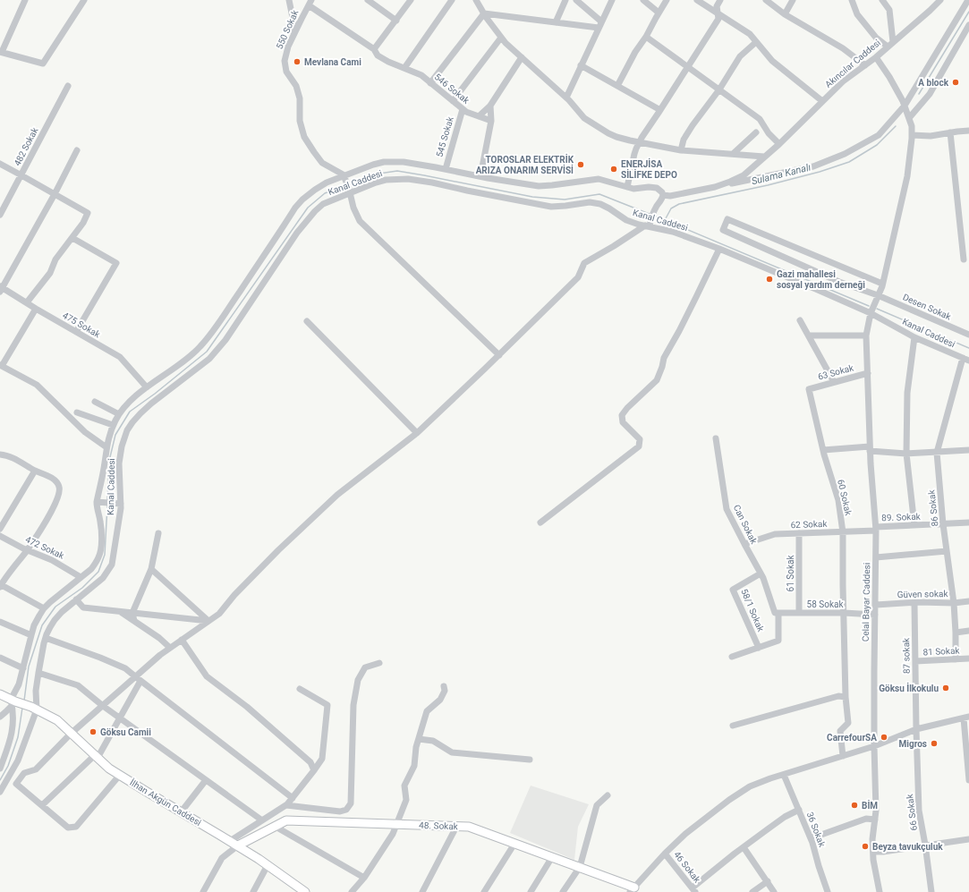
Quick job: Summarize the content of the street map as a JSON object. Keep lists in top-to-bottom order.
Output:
{
  "streets": {
    "main road": ["İlhan Akgün Caddesi", "48. Sokak"],
    "street": [
      "550 Sokak",
      "Akıncılar Caddesi",
      "546 Sokak",
      "545 Sokak",
      "482 Sokak",
      "Kanal Caddesi",
      "Desen Sokak",
      "475 Sokak",
      "63 Sokak",
      "60 Sokak",
      "86 Sokak",
      "89. Sokak",
      "Can Sokak",
      "62 Sokak",
      "472 Sokak",
      "61 Sokak",
      "Güven sokak",
      "Celal Bayar Caddesi",
      "58 Sokak",
      "58/1 Sokak",
      "81 Sokak",
      "87 sokak",
      "66 Sokak",
      "36 Sokak",
      "46 Sokak"
    ]
  },
  "crossings": [
    ["550 Sokak", "546 Sokak"],
    ["Akıncılar Caddesi", "Celal Bayar Caddesi"],
    ["546 Sokak", "545 Sokak"],
    ["Kanal Caddesi", "86 Sokak"],
    ["Kanal Caddesi", "Celal Bayar Caddesi"],
    ["Kanal Caddesi", "İlhan Akgün Caddesi"],
    ["Desen Sokak", "Celal Bayar Caddesi"],
    ["63 Sokak", "60 Sokak"],
    ["63 Sokak", "Celal Bayar Caddesi"],
    ["60 Sokak", "62 Sokak"],
    ["60 Sokak", "58 Sokak"],
    ["86 Sokak", "89. Sokak"],
    ["86 Sokak", "Güven sokak"],
    ["86 Sokak", "81 Sokak"],
    ["89. Sokak", "62 Sokak"],
    ["89. Sokak", "Celal Bayar Caddesi"],
    ["Can Sokak", "62 Sokak"],
    ["Can Sokak", "58 Sokak"],
    ["Can Sokak", "58/1 Sokak"],
    ["62 Sokak", "61 Sokak"],
    ["62 Sokak", "Celal Bayar Caddesi"],
    ["61 Sokak", "58 Sokak"],
    ["Güven sokak", "Celal Bayar Caddesi"],
    ["Güven sokak", "87 sokak"],
    ["Celal Bayar Caddesi", "58 Sokak"],
    ["58 Sokak", "58/1 Sokak"],
    ["81 Sokak", "87 sokak"],
    ["87 sokak", "66 Sokak"],
    ["İlhan Akgün Caddesi", "48. Sokak"]
  ],
  "water": ["Sulama Kanalı"],
  "places": [
    "Mevlana Cami",
    "A block",
    "TOROSLAR ELEKTRİK ARIZA ONARIM SERVİSİ",
    "ENERJİSA SİLİFKE DEPO",
    "Gazi mahallesi sosyal yardım derneği",
    "Göksu İlkokulu",
    "Göksu Camii",
    "CarrefourSA",
    "Migros",
    "BİM",
    "Beyza tavukçuluk"
  ]
}
